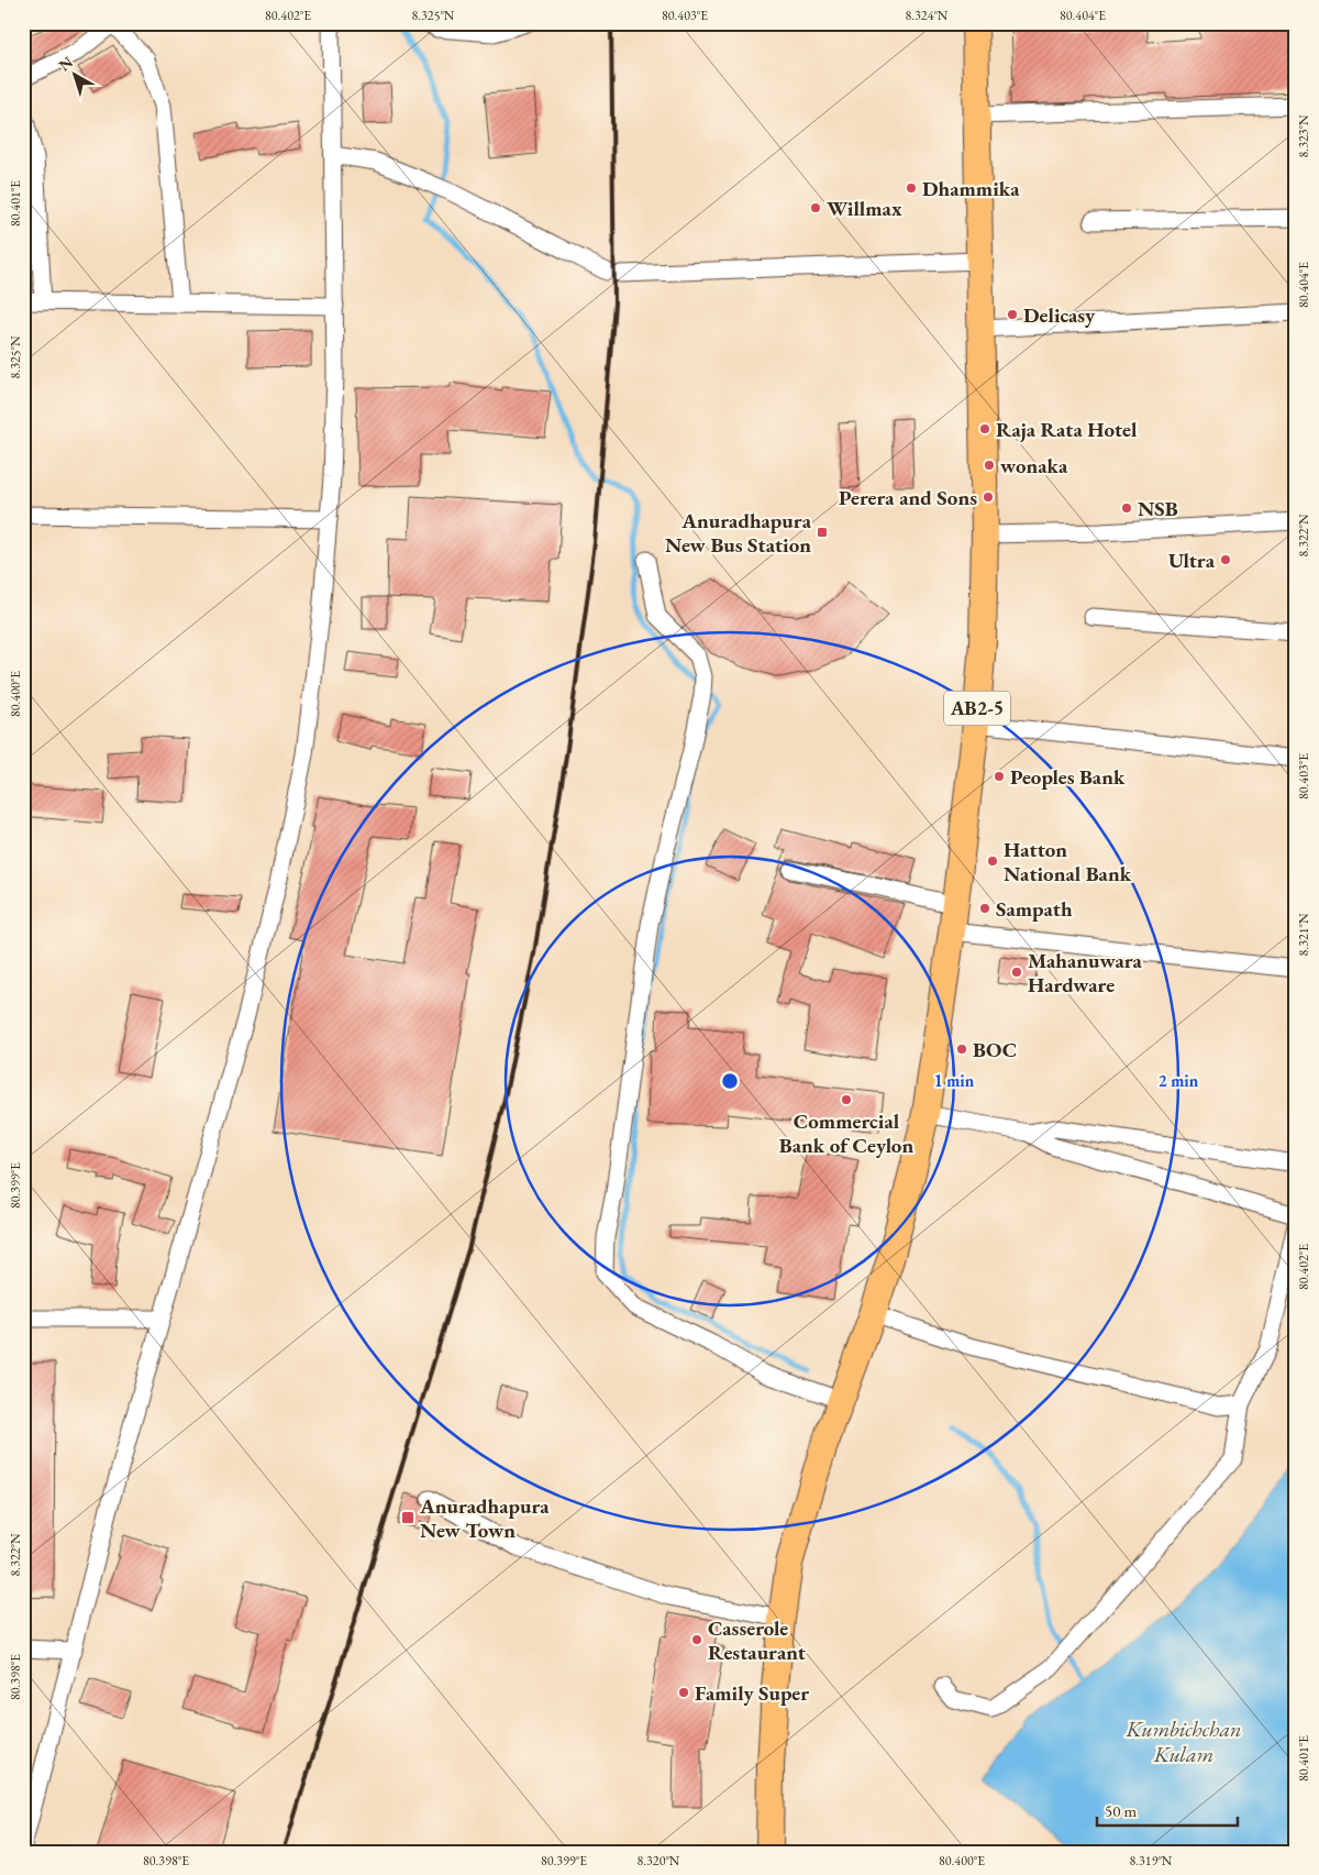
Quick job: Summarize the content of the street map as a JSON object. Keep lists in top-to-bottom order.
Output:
{
  "streets": {
    "main road": ["AB2-5"]
  },
  "water": ["Kumbichchan Kulam"],
  "places": {
    "other": [
      "Dhammika",
      "Willmax",
      "Delicasy",
      "Raja Rata Hotel",
      "wonaka",
      "Perera and Sons",
      "NSB",
      "Ultra",
      "Peoples Bank",
      "Hatton National Bank",
      "Sampath",
      "Mahanuwara Hardware",
      "BOC",
      "Commercial Bank of Ceylon",
      "Casserole Restaurant",
      "Family Super"
    ],
    "transit": ["Anuradhapura New Bus Station", "Anuradhapura New Town"]
  },
  "scale_bar": "50 m",
  "north": "top left",
  "coordinates": [
    "80.402°E",
    "8.325°N",
    "80.403°E",
    "8.324°N",
    "80.404°E",
    "8.323°N",
    "80.401°E",
    "8.322°N",
    "80.400°E",
    "8.321°N",
    "80.399°E",
    "80.398°E",
    "8.320°N",
    "8.319°N"
  ],
  "rings": ["1 min", "2 min"]
}
